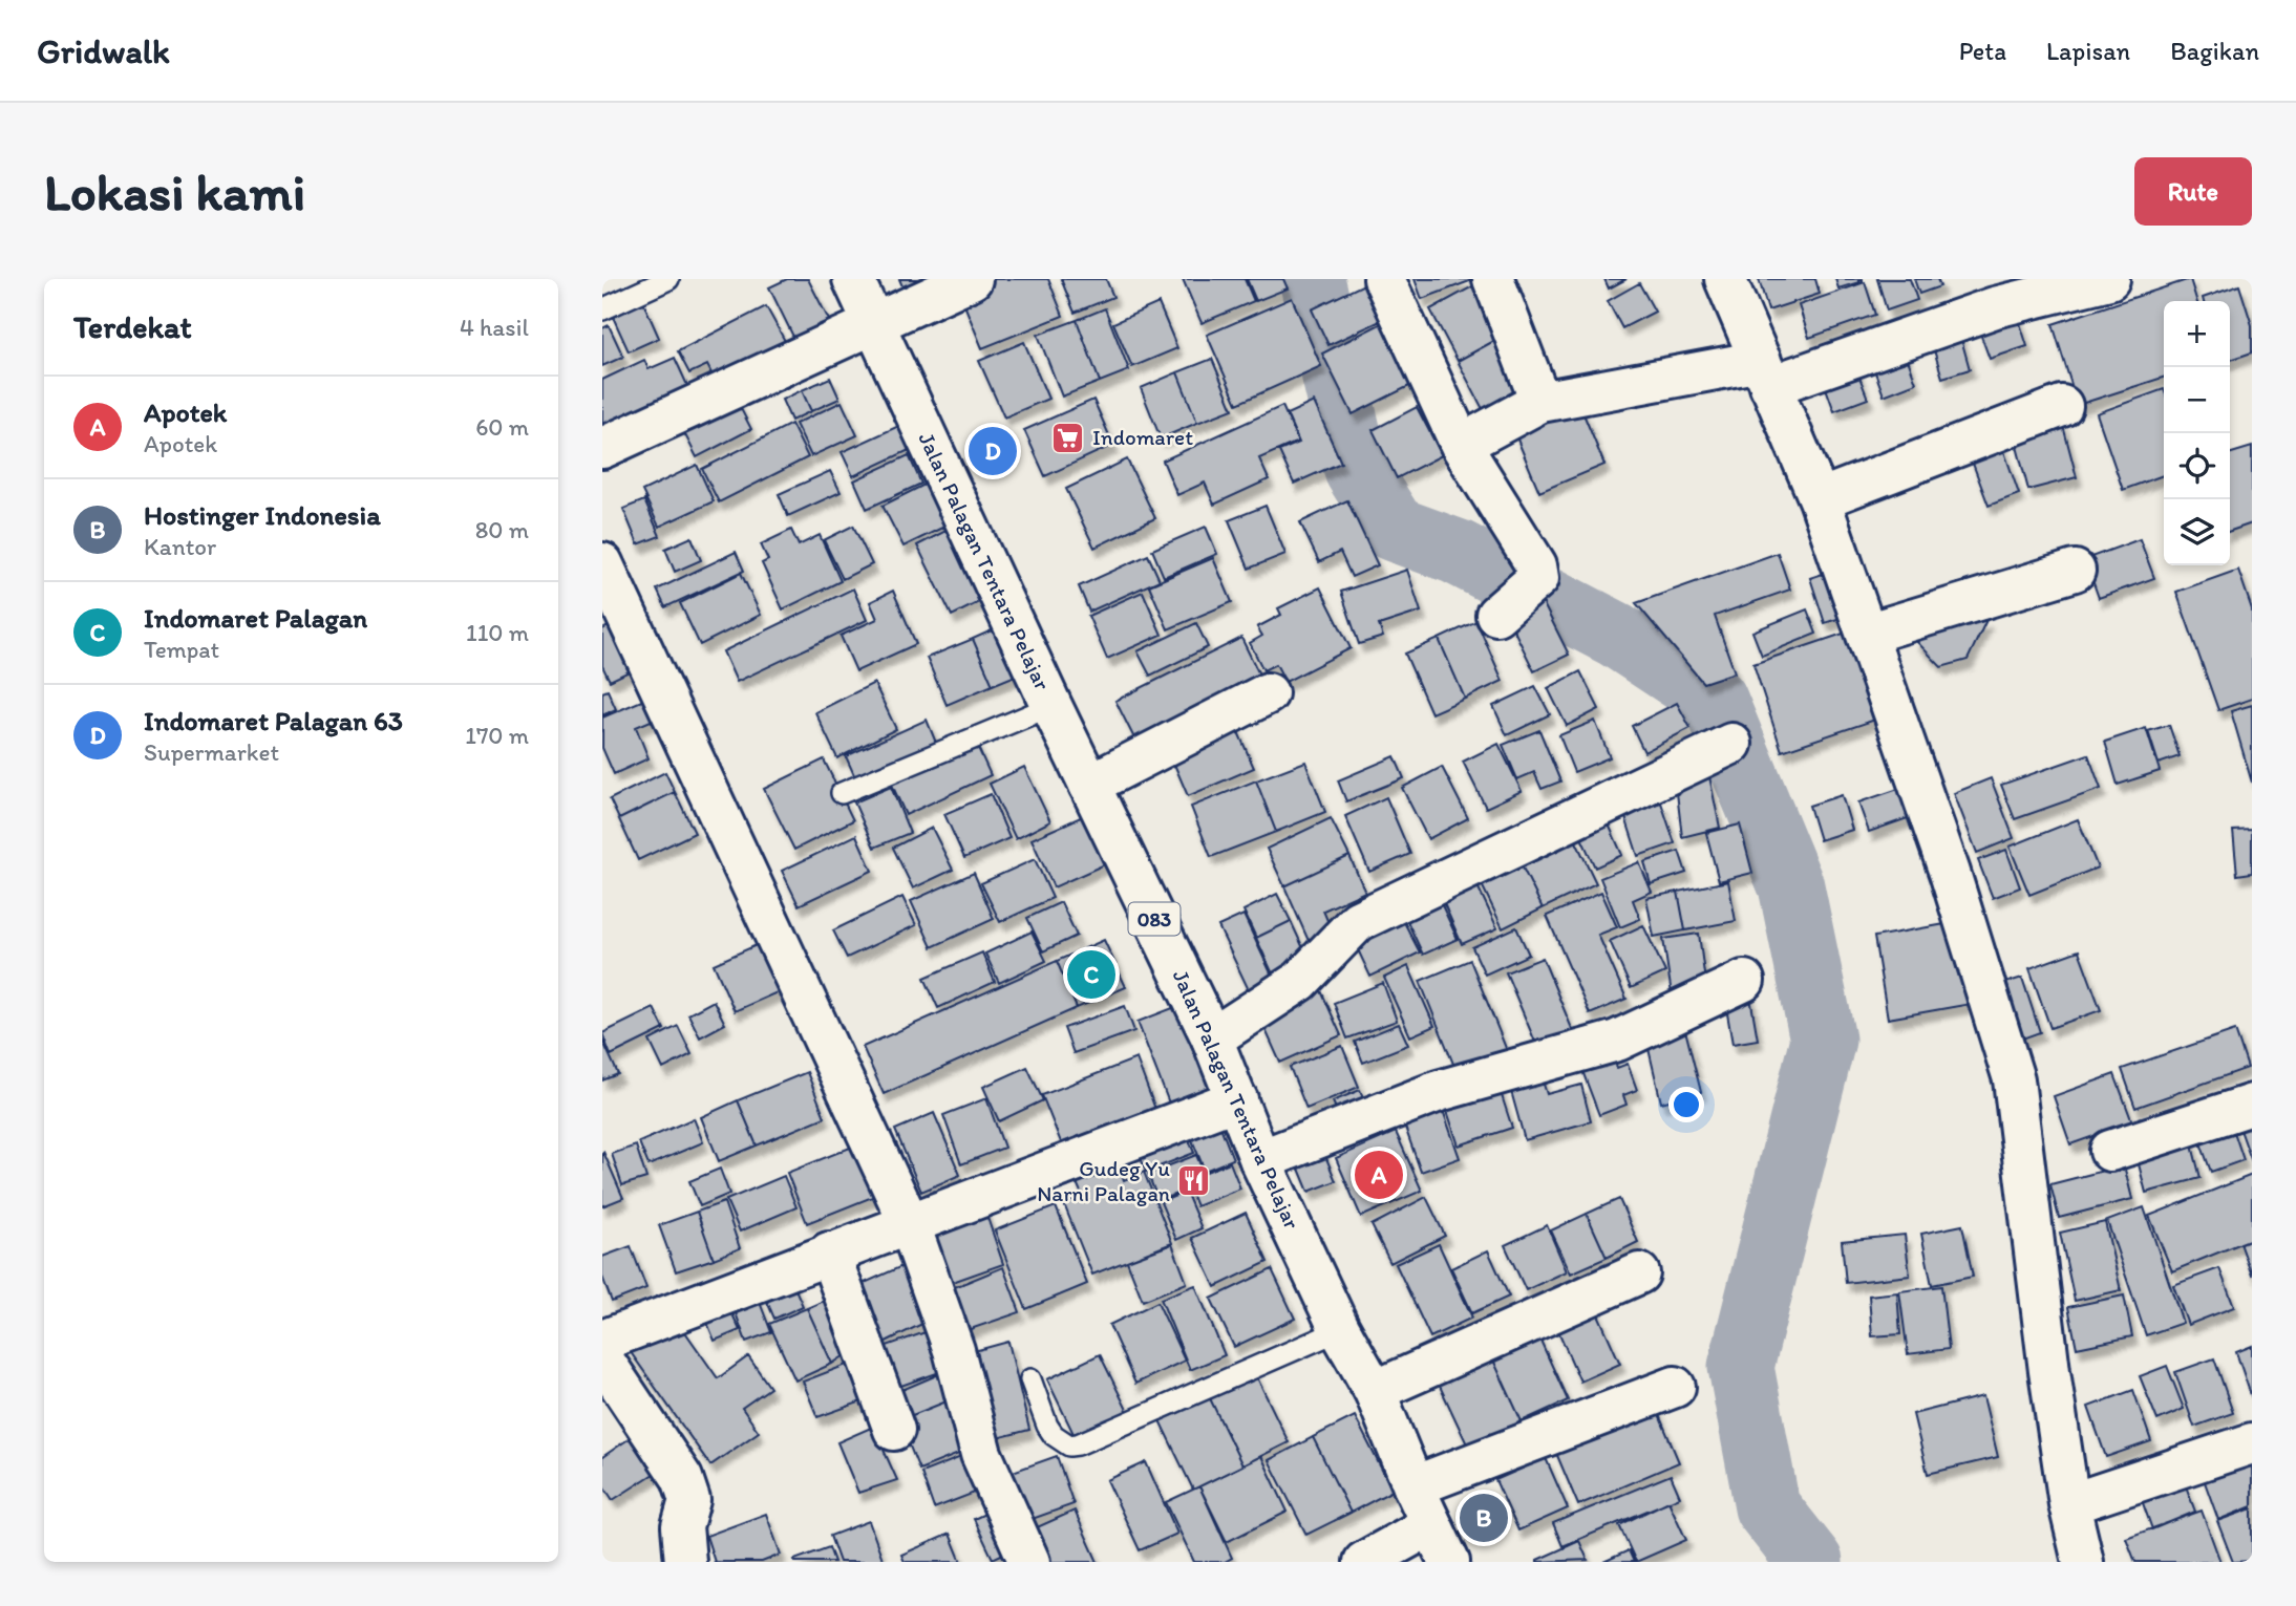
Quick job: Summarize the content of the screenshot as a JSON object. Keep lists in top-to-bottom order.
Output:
{
  "streets": {
    "street": ["Jalan Palagan Tentara Pelajar", "083"]
  },
  "places": {
    "supermarket": ["Indomaret"],
    "restaurant": ["Gudeg Yu Narni Palagan"]
  },
  "page": {
    "header": "Gridwalk",
    "nav": ["Peta", "Lapisan", "Bagikan"],
    "buttons": "Rute",
    "title": "Lokasi kami",
    "heading": ["Terdekat", "4 hasil"],
    "map_buttons": ["+", "−"],
    "list": [
      {
        "mark": "A",
        "name": "Apotek",
        "note": "Apotek",
        "value": "60 m"
      },
      {
        "mark": "B",
        "name": "Hostinger Indonesia",
        "note": "Kantor",
        "value": "80 m"
      },
      {
        "mark": "C",
        "name": "Indomaret Palagan",
        "note": "Tempat",
        "value": "110 m"
      },
      {
        "mark": "D",
        "name": "Indomaret Palagan 63",
        "note": "Supermarket",
        "value": "170 m"
      }
    ],
    "pins": [
      "D",
      "C",
      "A",
      "B"
    ]
  }
}
